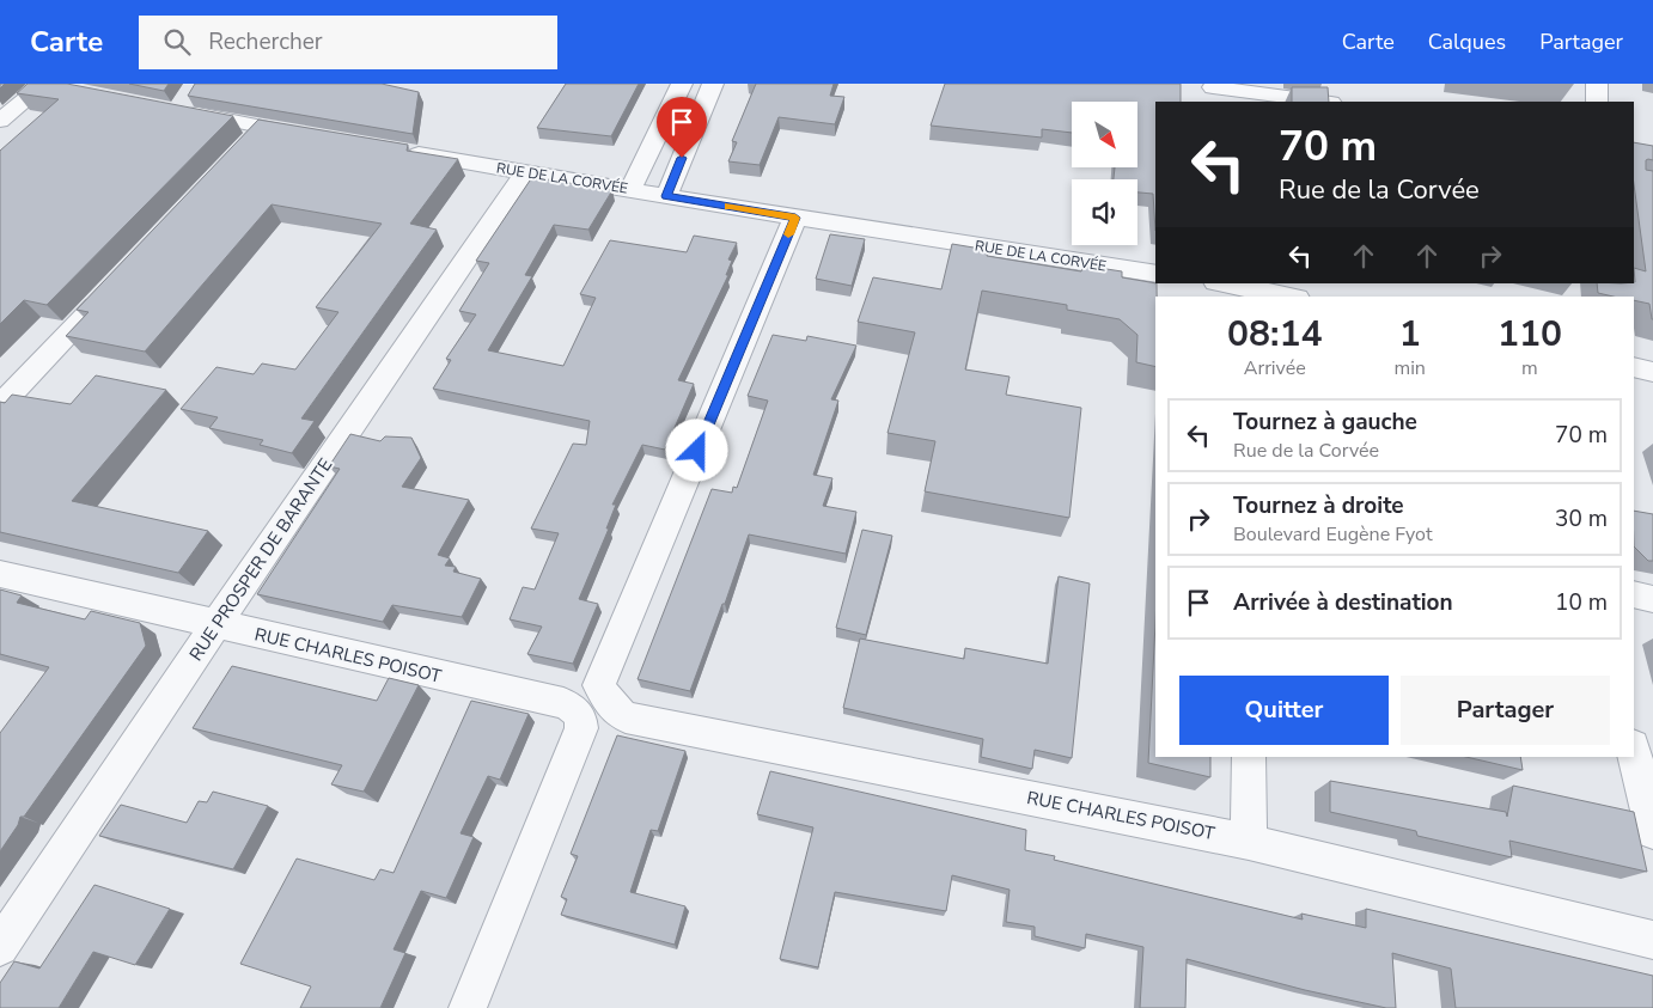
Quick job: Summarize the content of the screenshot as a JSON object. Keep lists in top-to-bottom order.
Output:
{
  "streets": {
    "street": ["RUE DE LA CORVÉE", "RUE PROSPER DE BARANTE", "RUE CHARLES POISOT"]
  },
  "crossings": [
    ["RUE DE LA CORVÉE", "RUE PROSPER DE BARANTE"],
    ["RUE DE LA CORVÉE", "RUE CHARLES POISOT"],
    ["RUE PROSPER DE BARANTE", "RUE CHARLES POISOT"]
  ],
  "north": "bottom right",
  "page": {
    "header": "Carte",
    "search": "Rechercher",
    "nav": ["Carte", "Calques", "Partager"],
    "turn": ["70 m", "Rue de la Corvée"],
    "eta": [
      "08:14",
      "Arrivée",
      "1",
      "min",
      "110",
      "m"
    ],
    "list": [
      {
        "name": "Tournez à gauche",
        "note": "Rue de la Corvée",
        "value": "70 m"
      },
      {
        "name": "Tournez à droite",
        "note": "Boulevard Eugène Fyot",
        "value": "30 m"
      },
      {
        "name": "Arrivée à destination",
        "value": "10 m"
      }
    ],
    "buttons": ["Quitter", "Partager"]
  }
}
